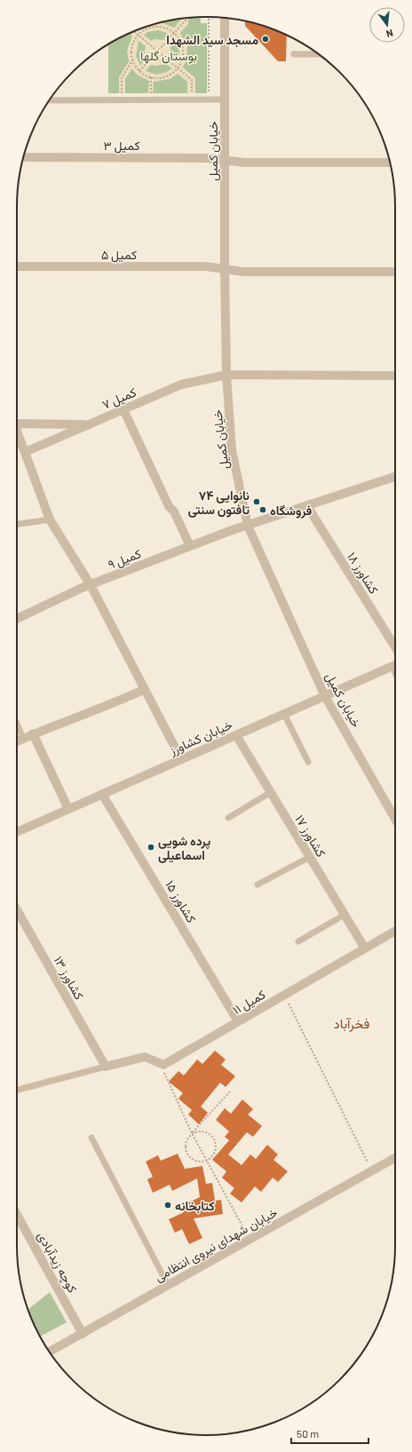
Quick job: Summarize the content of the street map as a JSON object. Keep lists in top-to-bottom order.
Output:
{
  "streets": {
    "street": [
      "کمیل ۳",
      "خیابان کمیل",
      "کمیل ۵",
      "کمیل ۷",
      "کمیل ۹",
      "کشاورز ۱۸",
      "خیابان کشاورز",
      "کشاورز ۱۷",
      "کشاورز ۱۵",
      "کشاورز ۱۳",
      "کمیل ۱۱",
      "خیابان شهدای نیروی انتظامی",
      "کوچه زیدآبادی"
    ]
  },
  "crossings": [
    ["کمیل ۳", "خیابان کمیل"],
    ["خیابان کمیل", "کمیل ۵"],
    ["خیابان کمیل", "کمیل ۷"],
    ["خیابان کمیل", "کمیل ۹"],
    ["خیابان کمیل", "خیابان کشاورز"],
    ["کمیل ۹", "کشاورز ۱۸"],
    ["خیابان کشاورز", "کشاورز ۱۷"],
    ["خیابان کشاورز", "کشاورز ۱۵"],
    ["کشاورز ۱۷", "کمیل ۱۱"],
    ["کشاورز ۱۵", "کمیل ۱۱"],
    ["خیابان شهدای نیروی انتظامی", "کوچه زیدآبادی"]
  ],
  "districts": ["فخرآباد"],
  "parks": ["بوستان گلها"],
  "places": [
    "مسجد سید الشهدا",
    "نانوایی ۷۴ تافتون سنتی",
    "فروشگاه",
    "پرده شویی اسماعیلی",
    "کتابخانه"
  ],
  "scale_bar": "50 m",
  "north": "bottom"
}
